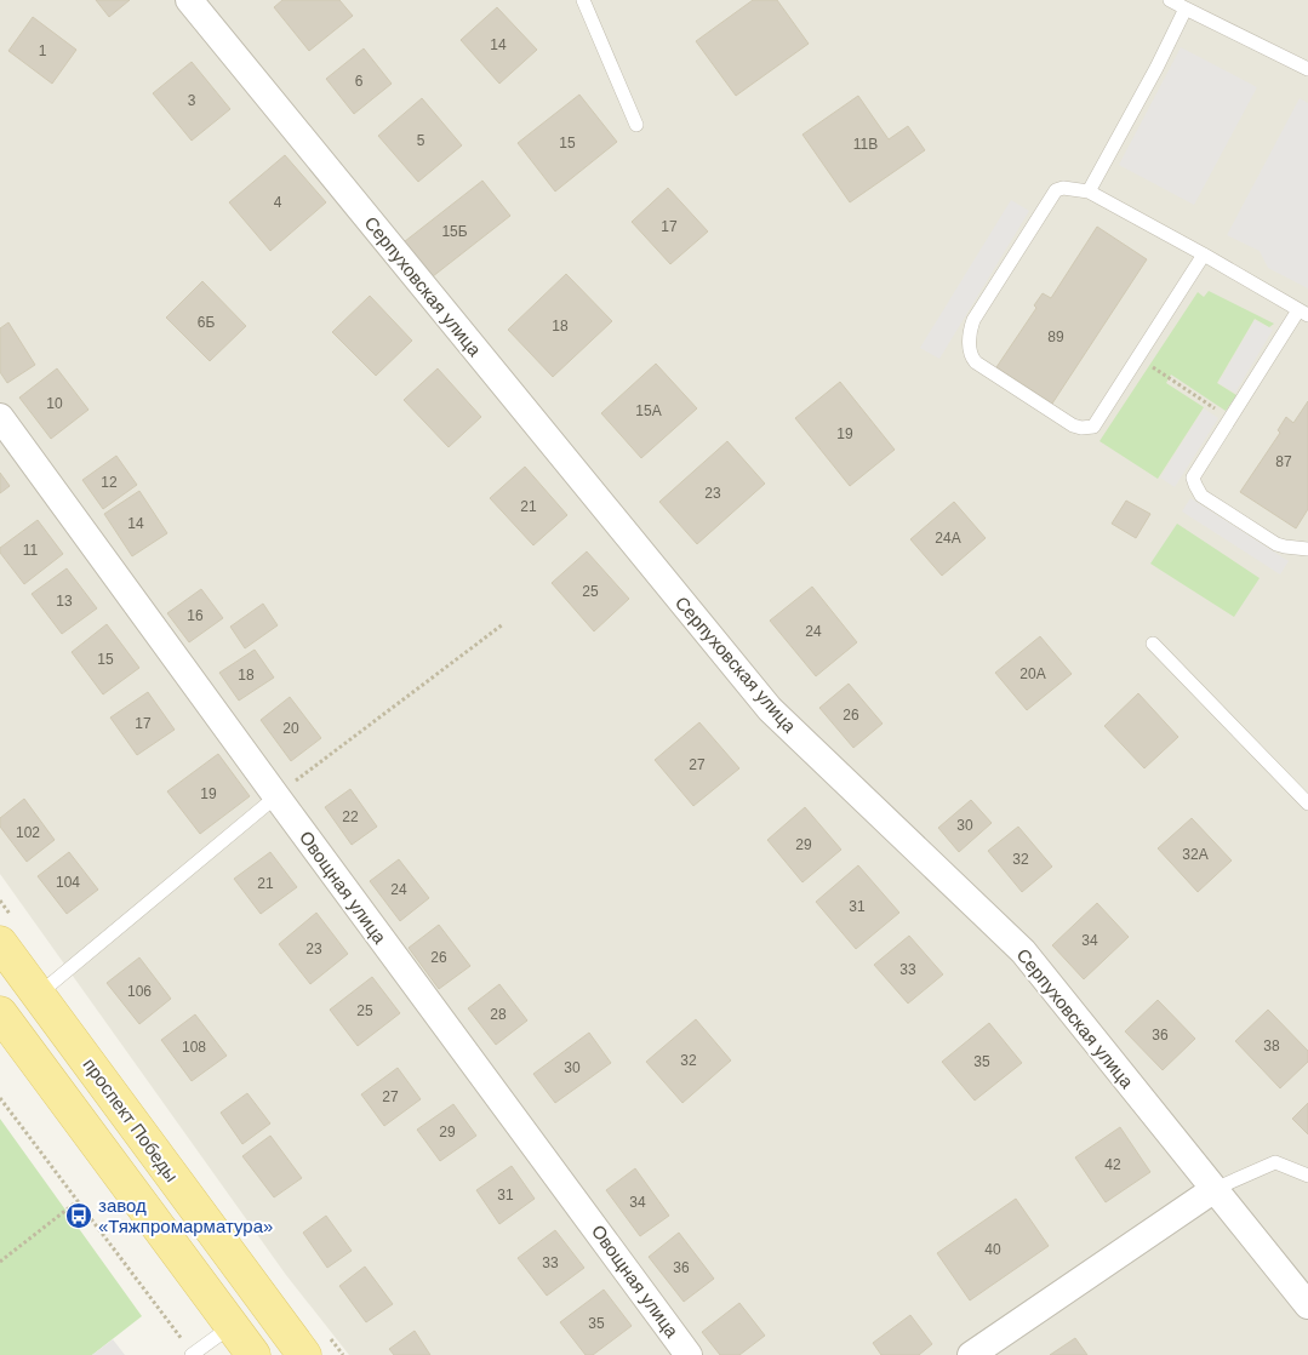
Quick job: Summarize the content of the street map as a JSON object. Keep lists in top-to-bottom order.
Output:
{
  "streets": {
    "main road": ["проспект Победы"],
    "street": ["Серпуховская улица", "Овощная улица"]
  },
  "places": {
    "bus stop": ["завод «Тяжпромарматура»"]
  },
  "house_numbers": [
    "14",
    "1",
    "6",
    "3",
    "5",
    "15",
    "11В",
    "4",
    "17",
    "15Б",
    "6Б",
    "18",
    "89",
    "10",
    "15А",
    "19",
    "87",
    "12",
    "23",
    "21",
    "14",
    "24А",
    "11",
    "25",
    "13",
    "16",
    "24",
    "15",
    "20А",
    "18",
    "26",
    "17",
    "20",
    "27",
    "19",
    "22",
    "30",
    "102",
    "29",
    "32А",
    "32",
    "104",
    "21",
    "24",
    "31",
    "34",
    "23",
    "26",
    "33",
    "106",
    "25",
    "28",
    "36",
    "38",
    "108",
    "32",
    "35",
    "30",
    "27",
    "29",
    "42",
    "31",
    "34",
    "40",
    "33",
    "36",
    "35"
  ]
}
